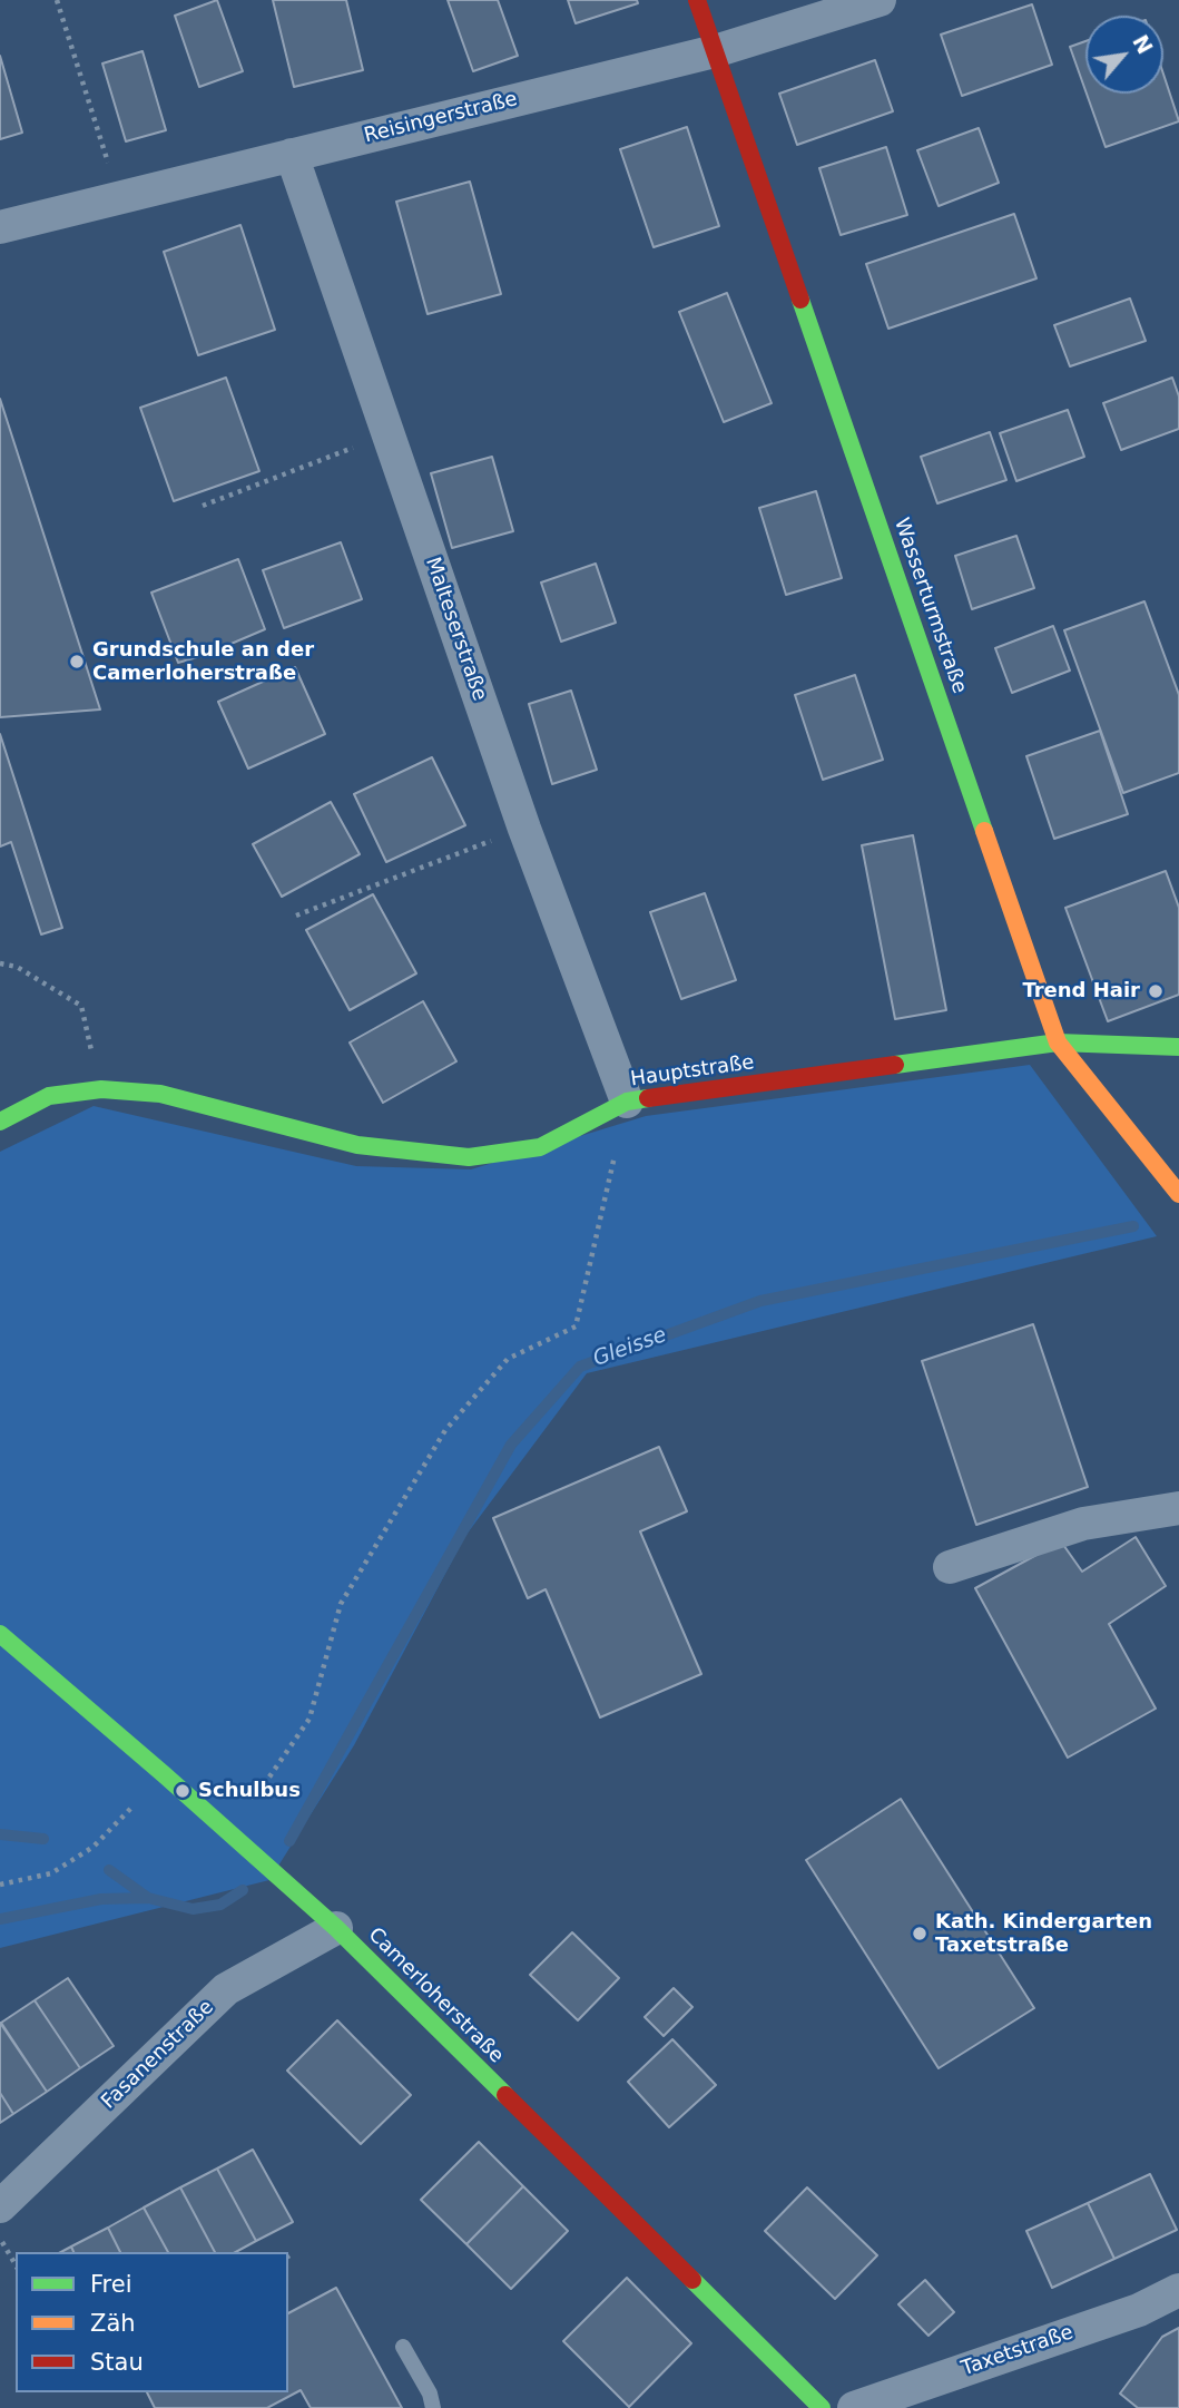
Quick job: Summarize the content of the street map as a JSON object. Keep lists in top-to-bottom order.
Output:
{
  "streets": {
    "street": [
      "Reisingerstraße",
      "Wasserturmstraße",
      "Malteserstraße",
      "Hauptstraße",
      "Camerloherstraße",
      "Fasanenstraße",
      "Taxetstraße"
    ]
  },
  "crossings": [
    ["Reisingerstraße", "Wasserturmstraße"],
    ["Reisingerstraße", "Malteserstraße"],
    ["Wasserturmstraße", "Hauptstraße"],
    ["Malteserstraße", "Hauptstraße"],
    ["Camerloherstraße", "Fasanenstraße"]
  ],
  "water": ["Gleisse"],
  "places": [
    "Grundschule an der Camerloherstraße",
    "Trend Hair",
    "Schulbus",
    "Kath. Kindergarten Taxetstraße"
  ],
  "legend": ["Frei", "Zäh", "Stau"],
  "north": "top right"
}
